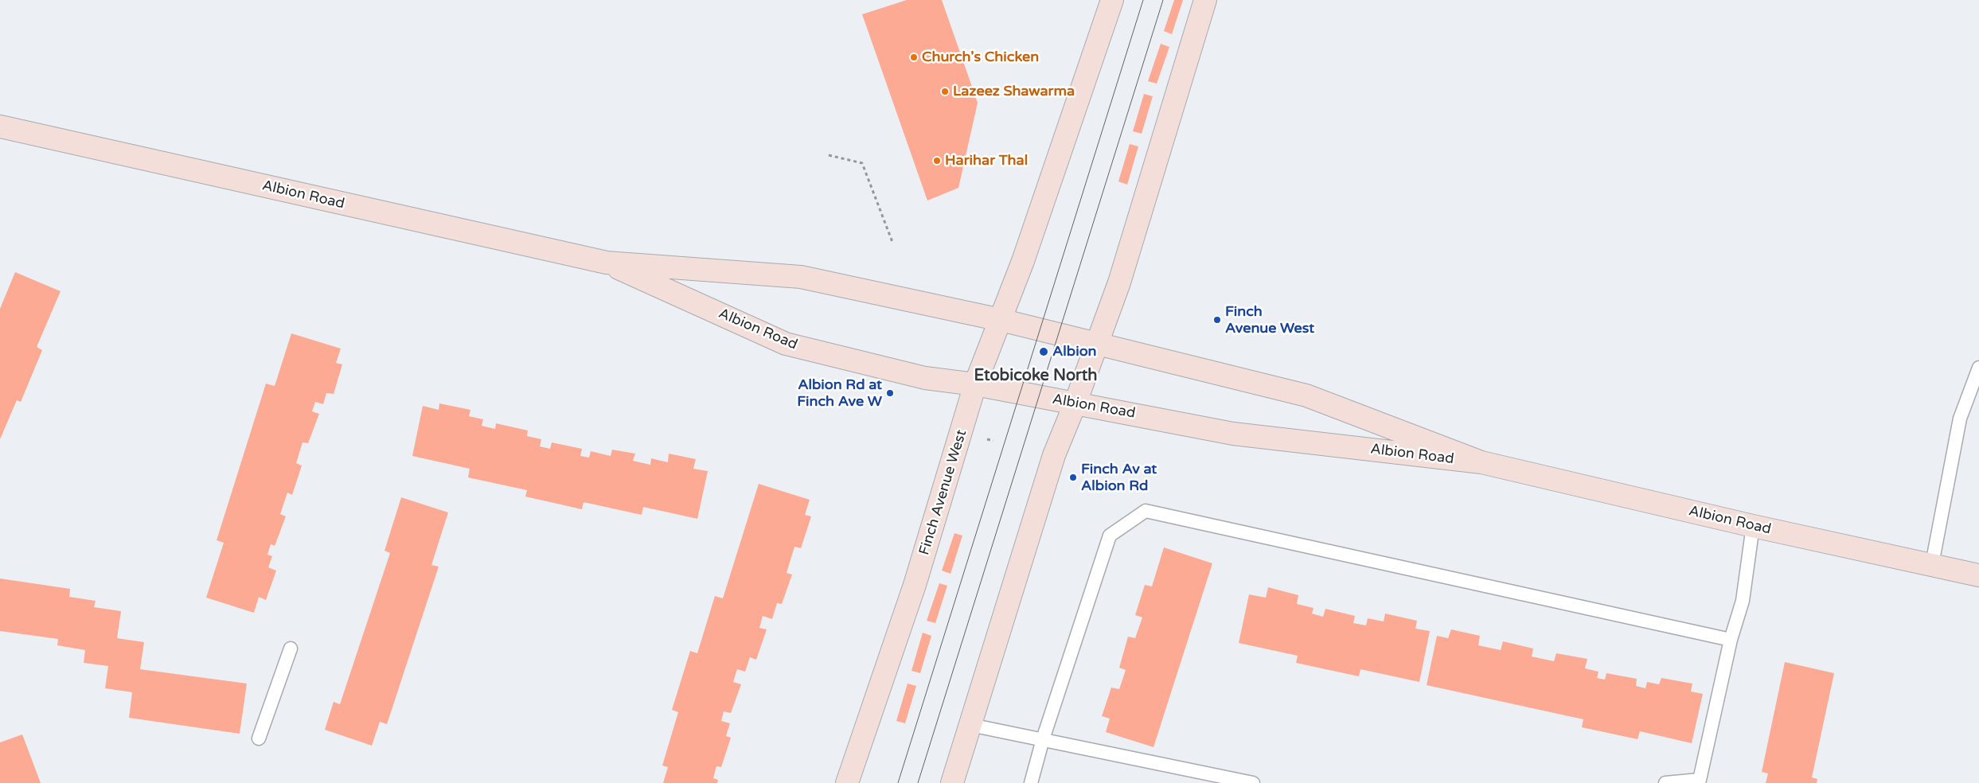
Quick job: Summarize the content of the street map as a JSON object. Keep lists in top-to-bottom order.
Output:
{
  "streets": {
    "main road": ["Albion Road", "Finch Avenue West"]
  },
  "crossings": [
    ["Albion Road", "Finch Avenue West"]
  ],
  "districts": ["Etobicoke North"],
  "places": [
    "Church's Chicken",
    "Lazeez Shawarma",
    "Harihar Thal",
    "Finch Avenue West",
    "Albion",
    "Albion Rd at Finch Ave W",
    "Finch Av at Albion Rd"
  ]
}
